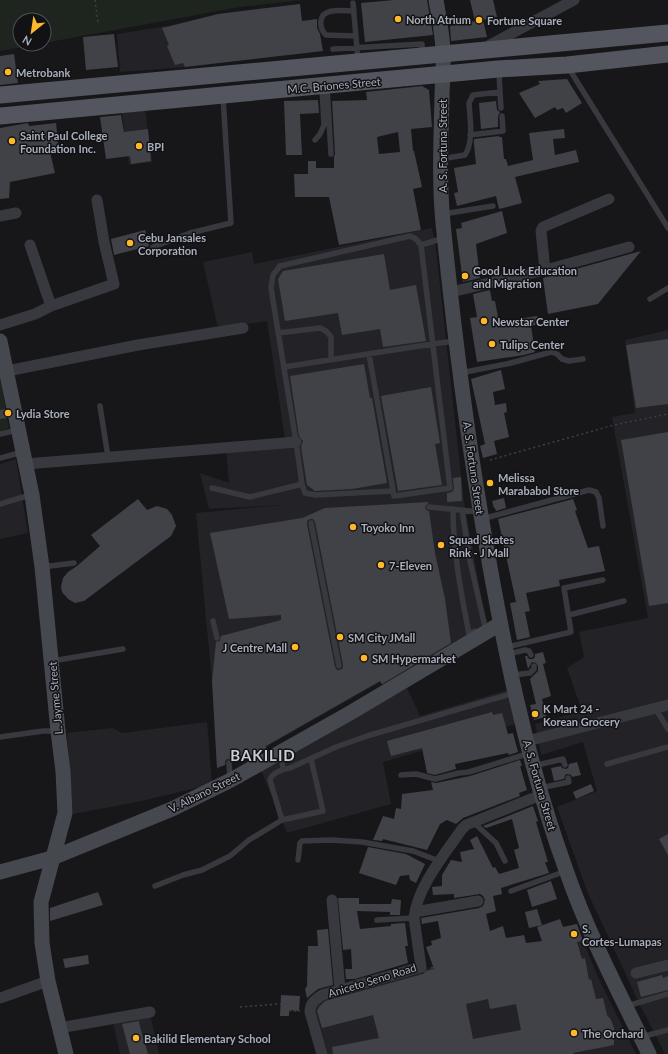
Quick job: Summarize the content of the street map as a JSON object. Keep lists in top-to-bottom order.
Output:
{
  "streets": {
    "main road": ["M.C. Briones Street"],
    "street": [
      "A. S. Fortuna Street",
      "L. Jayme Street",
      "V. Albano Street",
      "Aniceto Seno Road"
    ]
  },
  "crossings": [
    ["M.C. Briones Street", "A. S. Fortuna Street"],
    ["A. S. Fortuna Street", "V. Albano Street"],
    ["A. S. Fortuna Street", "Aniceto Seno Road"],
    ["L. Jayme Street", "V. Albano Street"]
  ],
  "districts": ["BAKILID"],
  "places": [
    "North Atrium",
    "Fortune Square",
    "Metrobank",
    "Saint Paul College Foundation Inc.",
    "BPI",
    "Cebu Jansales Corporation",
    "Good Luck Education and Migration",
    "Newstar Center",
    "Tulips Center",
    "Lydia Store",
    "Melissa Marababol Store",
    "Toyoko Inn",
    "Squad Skates Rink - J Mall",
    "7-Eleven",
    "SM City JMall",
    "J Centre Mall",
    "SM Hypermarket",
    "K Mart 24 - Korean Grocery",
    "S. Cortes-Lumapas",
    "The Orchard",
    "Bakilid Elementary School"
  ],
  "north": "bottom left"
}
